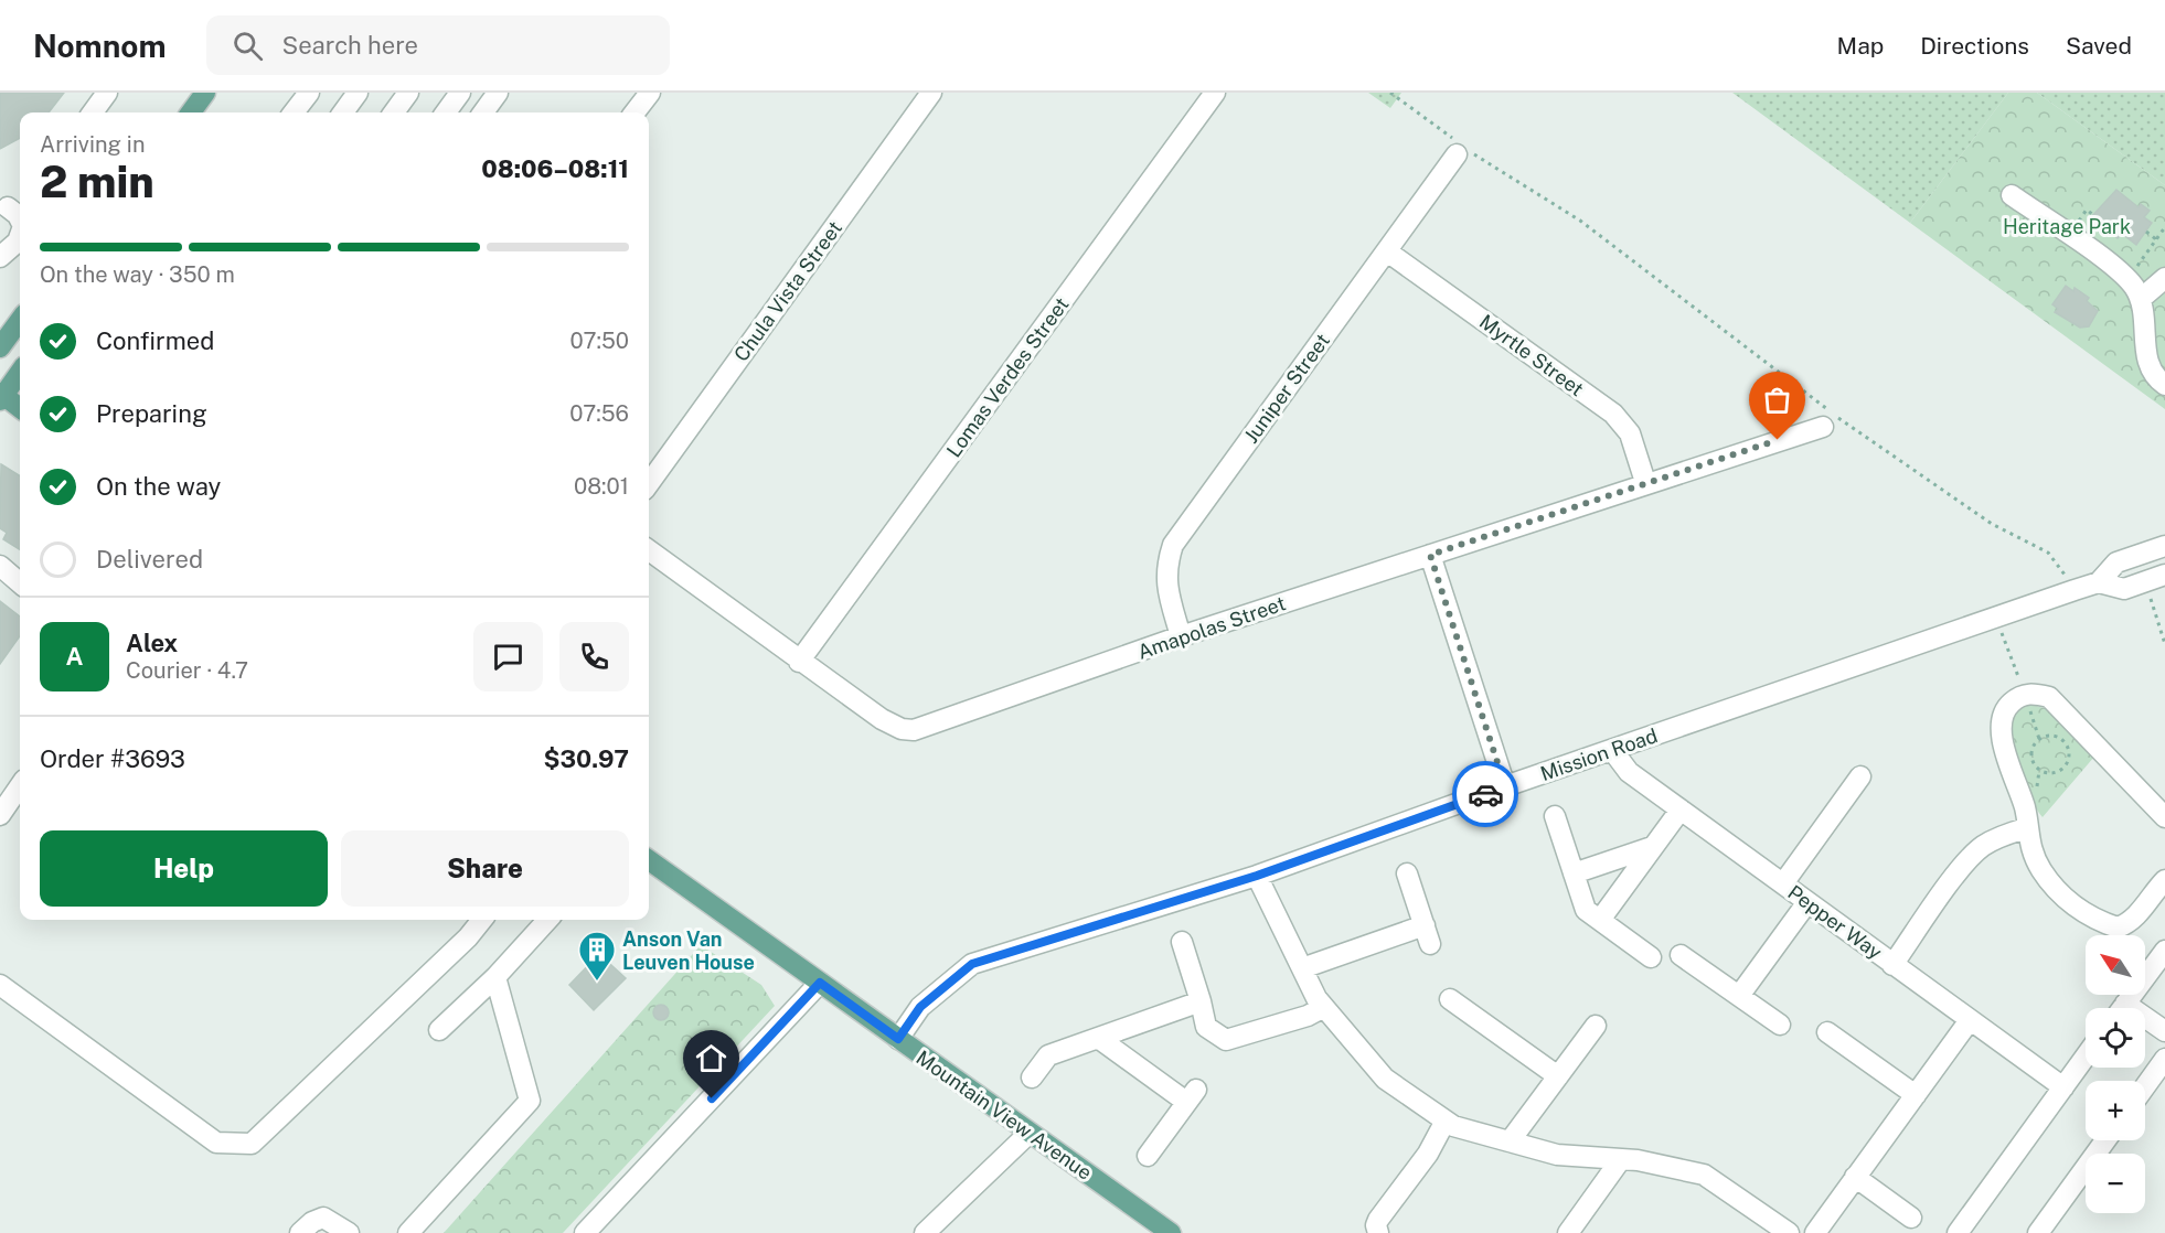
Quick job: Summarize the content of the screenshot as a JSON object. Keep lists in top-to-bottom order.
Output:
{
  "streets": {
    "main road": ["Mountain View Avenue"],
    "street": [
      "Chula Vista Street",
      "Myrtle Street",
      "Lomas Verdes Street",
      "Juniper Street",
      "Amapolas Street",
      "Mission Road",
      "Pepper Way"
    ]
  },
  "crossings": [
    ["Myrtle Street", "Juniper Street"],
    ["Myrtle Street", "Amapolas Street"],
    ["Lomas Verdes Street", "Amapolas Street"],
    ["Juniper Street", "Amapolas Street"],
    ["Mission Road", "Pepper Way"],
    ["Mission Road", "Mountain View Avenue"]
  ],
  "parks": ["Heritage Park"],
  "places": {
    "building": ["Anson Van Leuven House"]
  },
  "north": "top left",
  "page": {
    "header": "Nomnom",
    "search": "Search here",
    "nav": ["Map", "Directions", "Saved"],
    "heading": ["2 min", "Arriving in", "08:06–08:11"],
    "panel": [
      "Alex",
      "Courier · 4.7",
      "Order #3693",
      "$30.97"
    ],
    "bar": "On the way · 350 m",
    "list": [
      ["Confirmed", "07:50"],
      ["Preparing", "07:56"],
      ["On the way", "08:01"],
      "Delivered"
    ],
    "round": "A",
    "buttons": ["Help", "Share"],
    "map_buttons": ["+", "−"]
  }
}
